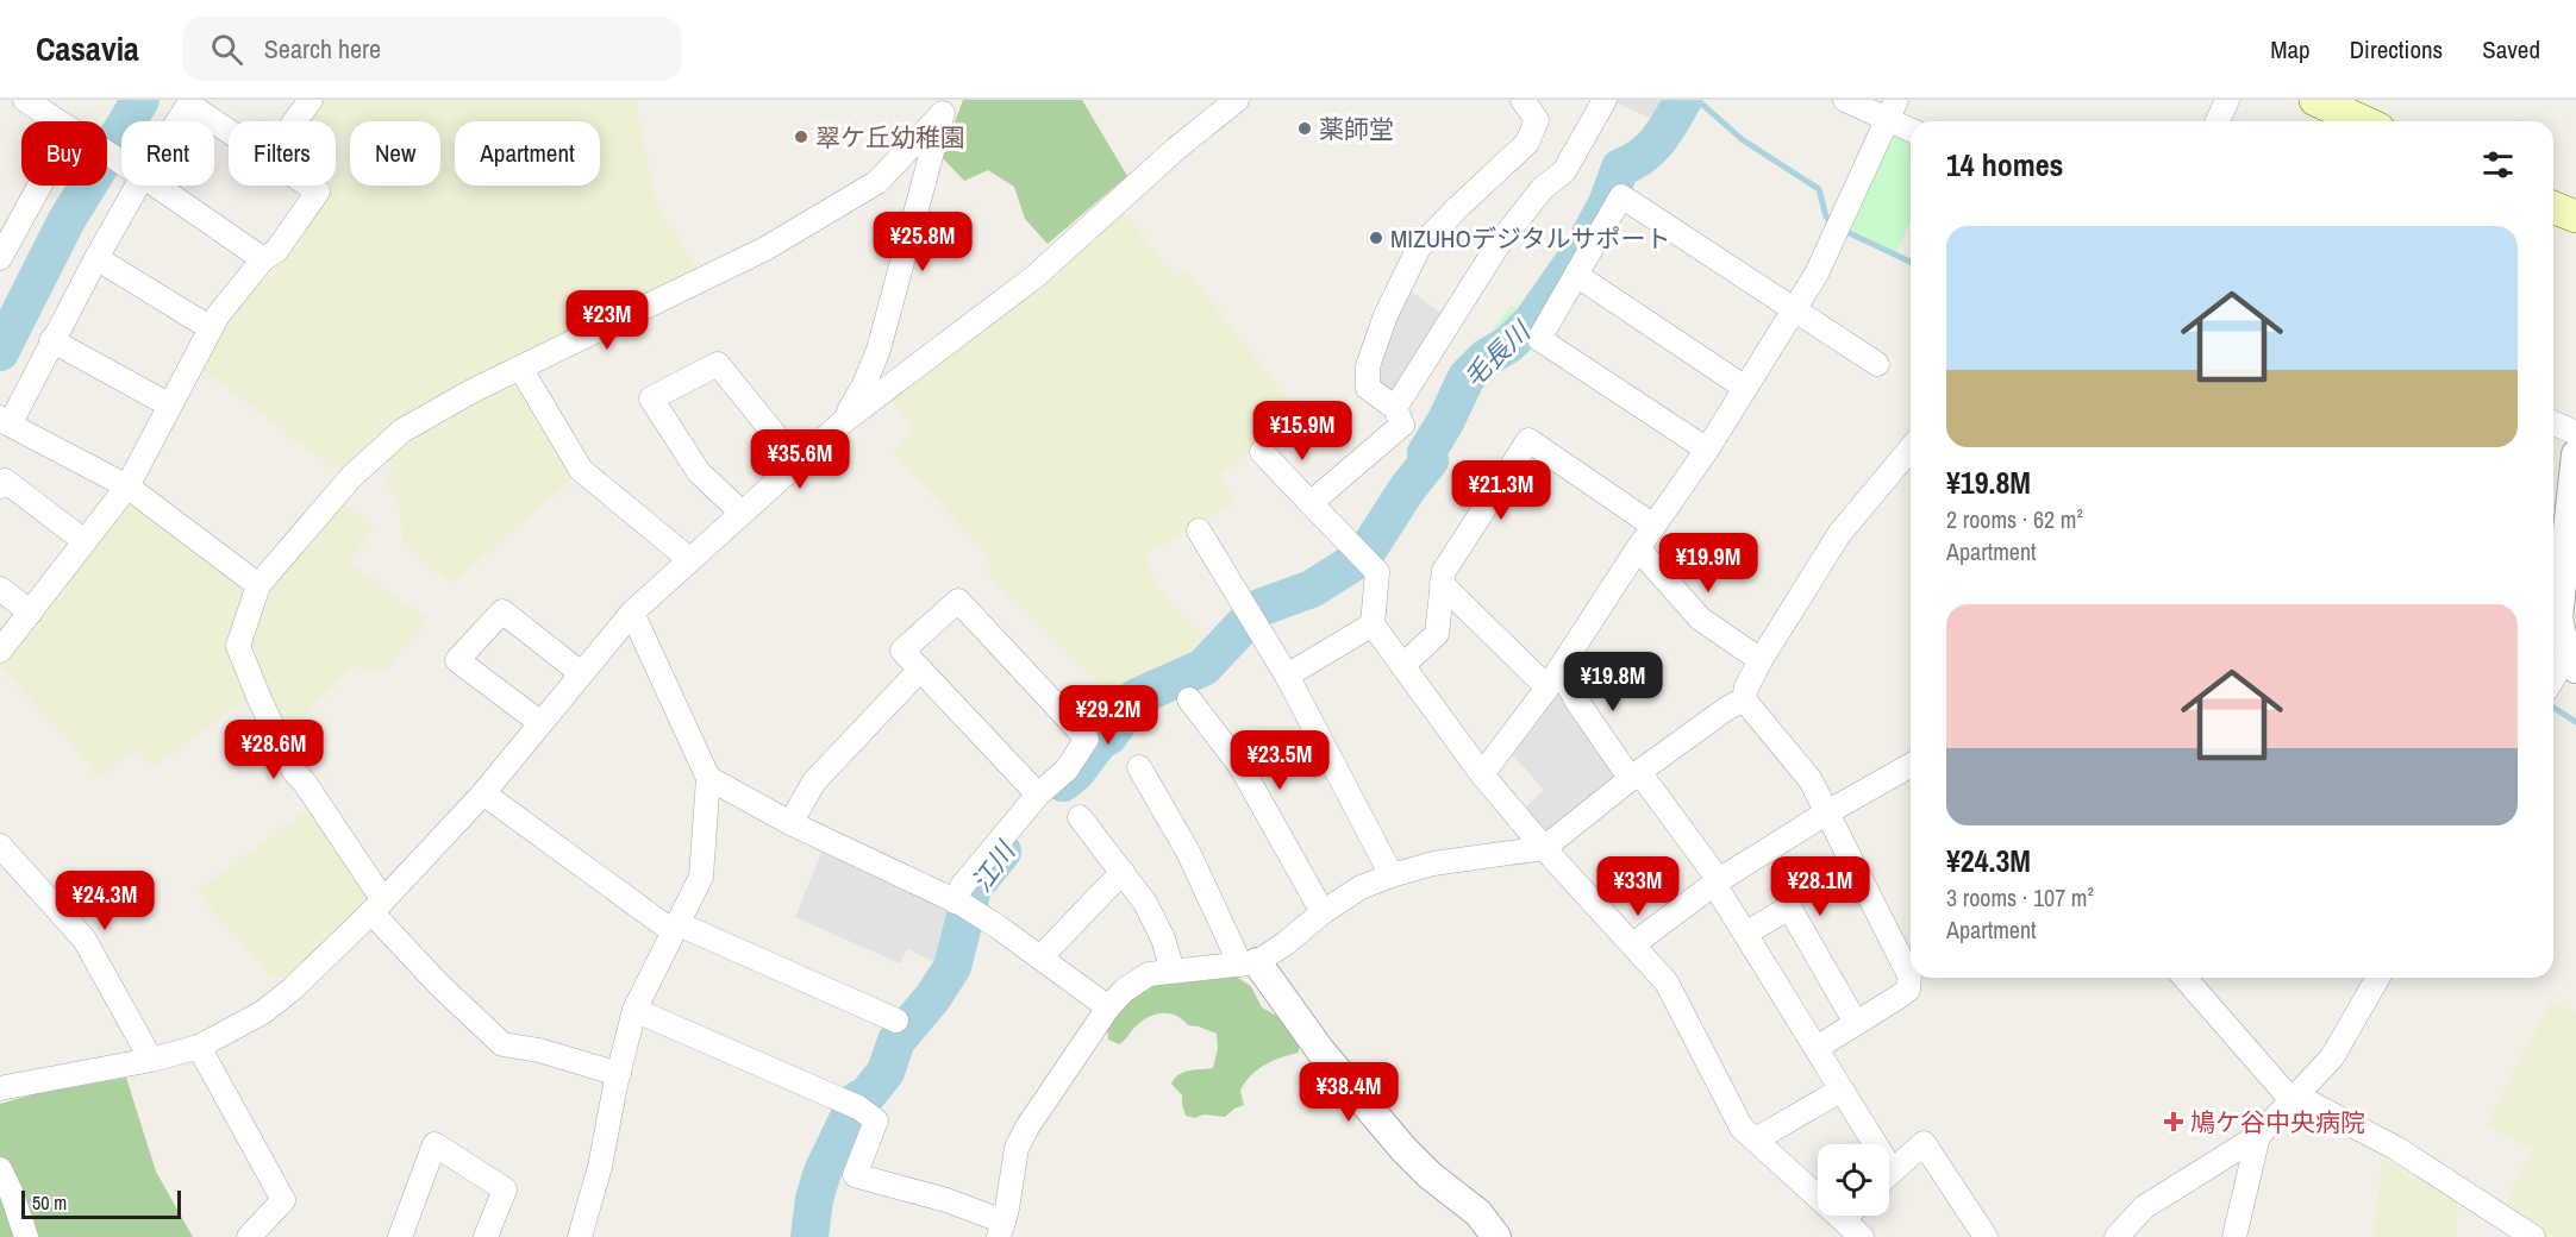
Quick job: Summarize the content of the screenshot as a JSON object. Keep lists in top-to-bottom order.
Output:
{
  "water": ["毛長川", "江川"],
  "places": {
    "other": ["薬師堂", "翠ケ丘幼稚園", "MIZUHOデジタルサポート"],
    "health": ["鳩ケ谷中央病院"]
  },
  "scale_bar": "50 m",
  "page": {
    "header": "Casavia",
    "search": "Search here",
    "nav": ["Map", "Directions", "Saved"],
    "chip": [
      "Buy",
      "Rent",
      "Filters",
      "New",
      "Apartment"
    ],
    "heading": "14 homes",
    "list": [
      {
        "name": "¥19.8M",
        "note": "2 rooms · 62 m² · Apartment"
      },
      {
        "name": "¥24.3M",
        "note": "3 rooms · 107 m² · Apartment"
      }
    ],
    "price": [
      "¥25.8M",
      "¥23M",
      "¥15.9M",
      "¥35.6M",
      "¥21.3M",
      "¥19.9M",
      "¥19.8M",
      "¥29.2M",
      "¥28.6M",
      "¥23.5M",
      "¥33M",
      "¥28.1M",
      "¥24.3M",
      "¥38.4M"
    ],
    "scale": "50 m"
  }
}
